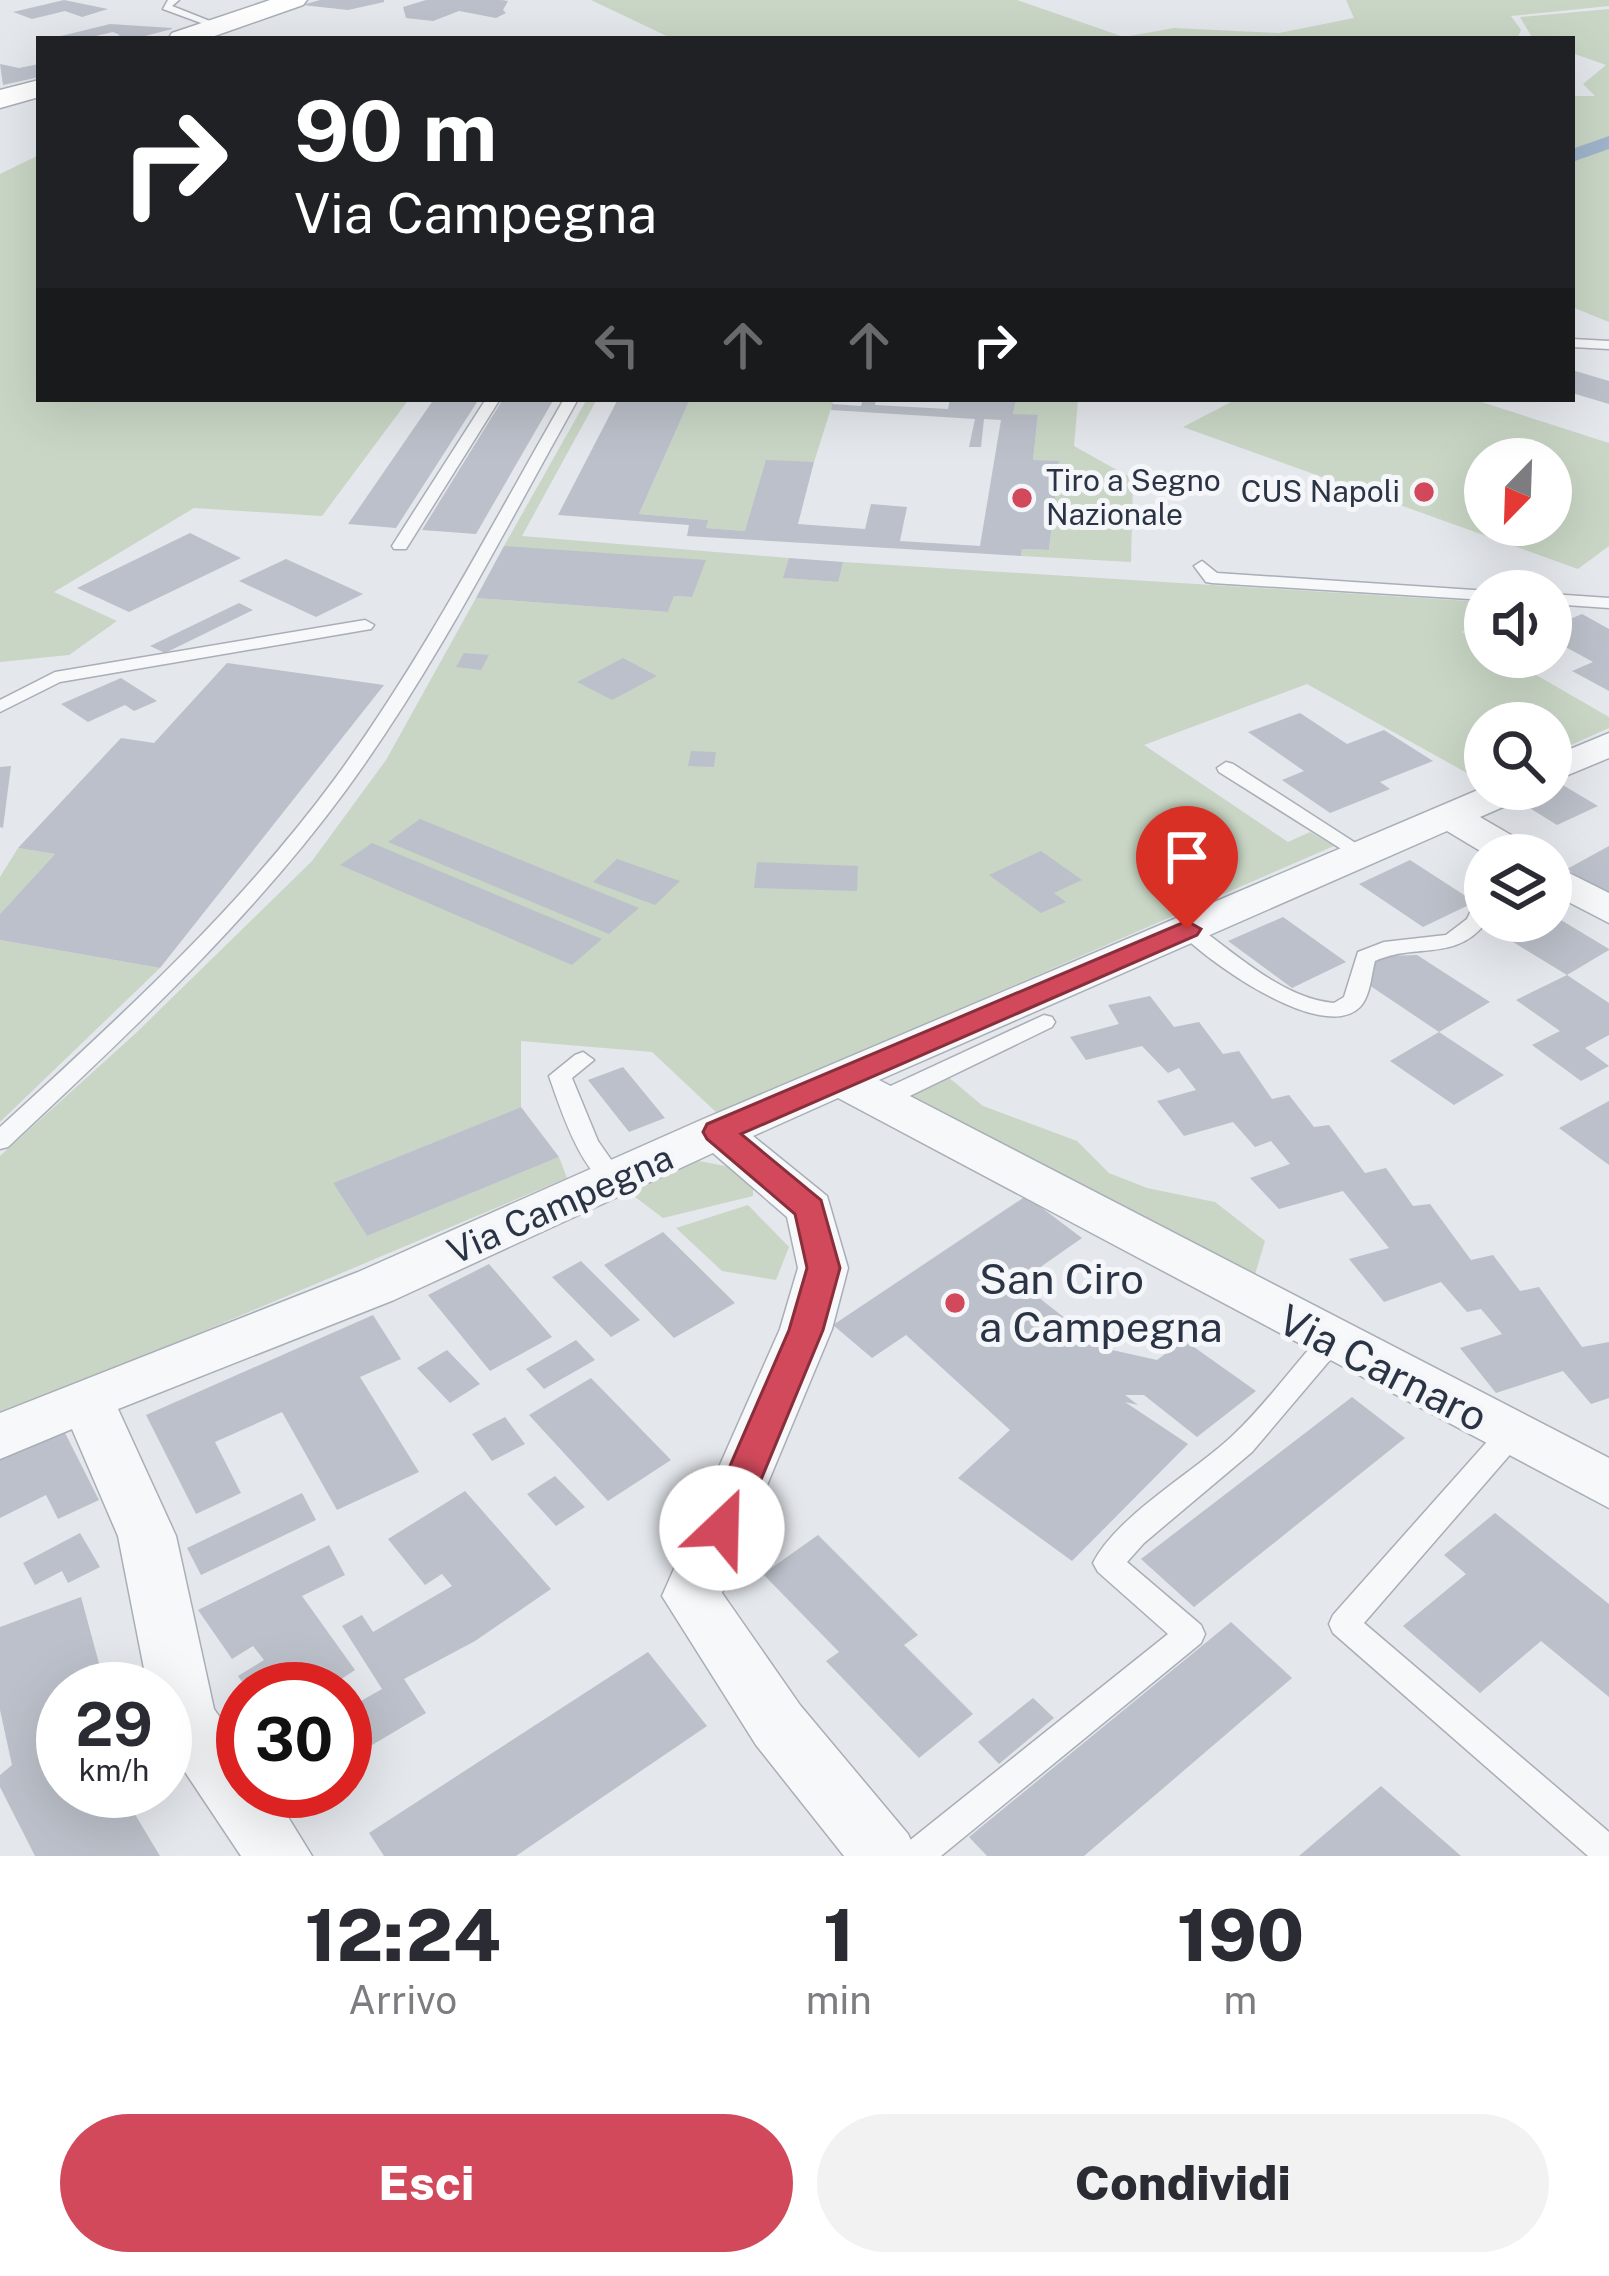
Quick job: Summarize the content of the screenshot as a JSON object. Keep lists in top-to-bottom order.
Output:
{
  "streets": {
    "street": ["Via Campegna", "Via Carnaro"]
  },
  "crossings": [
    ["Via Campegna", "Via Carnaro"]
  ],
  "places": ["CUS Napoli", "Tiro a Segno Nazionale", "San Ciro a Campegna"],
  "north": "bottom left",
  "page": {
    "turn": ["90 m", "Via Campegna"],
    "speed": "29 km/h",
    "limit": "30",
    "eta": [
      "12:24",
      "Arrivo",
      "1",
      "min",
      "190",
      "m"
    ],
    "buttons": ["Esci", "Condividi"]
  }
}
